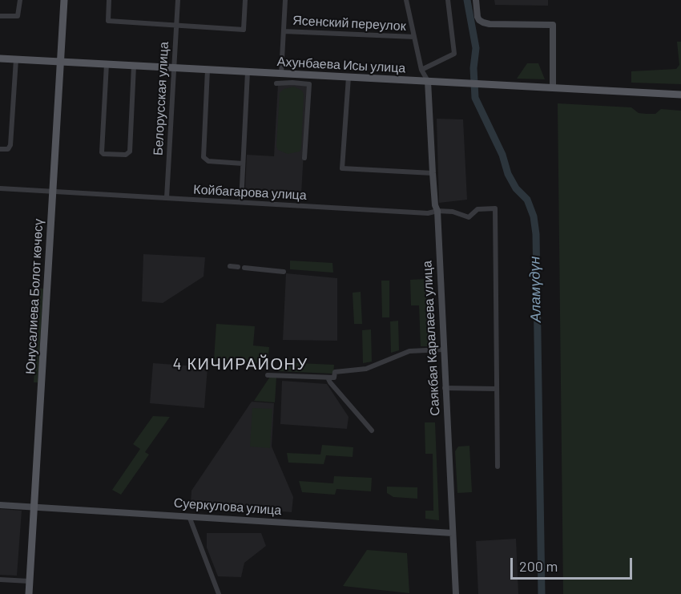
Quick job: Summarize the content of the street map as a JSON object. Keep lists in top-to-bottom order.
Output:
{
  "streets": {
    "main road": [
      "Ахунбаева Исы улица",
      "Юнусалиева Болот көчөсү",
      "Саякбая Каралаева улица",
      "Суеркулова улица"
    ],
    "street": ["Ясенский переулок", "Белорусская улица", "Койбагарова улица"]
  },
  "crossings": [
    ["Ясенский переулок", "Ахунбаева Исы улица"],
    ["Ясенский переулок", "Саякбая Каралаева улица"],
    ["Ахунбаева Исы улица", "Белорусская улица"],
    ["Ахунбаева Исы улица", "Юнусалиева Болот көчөсү"],
    ["Ахунбаева Исы улица", "Саякбая Каралаева улица"],
    ["Белорусская улица", "Койбагарова улица"],
    ["Койбагарова улица", "Юнусалиева Болот көчөсү"],
    ["Койбагарова улица", "Саякбая Каралаева улица"],
    ["Юнусалиева Болот көчөсү", "Суеркулова улица"],
    ["Саякбая Каралаева улица", "Суеркулова улица"]
  ],
  "districts": ["4 КИЧИРАЙОНУ"],
  "water": ["Аламүдүн"],
  "scale_bar": "200 m"
}
